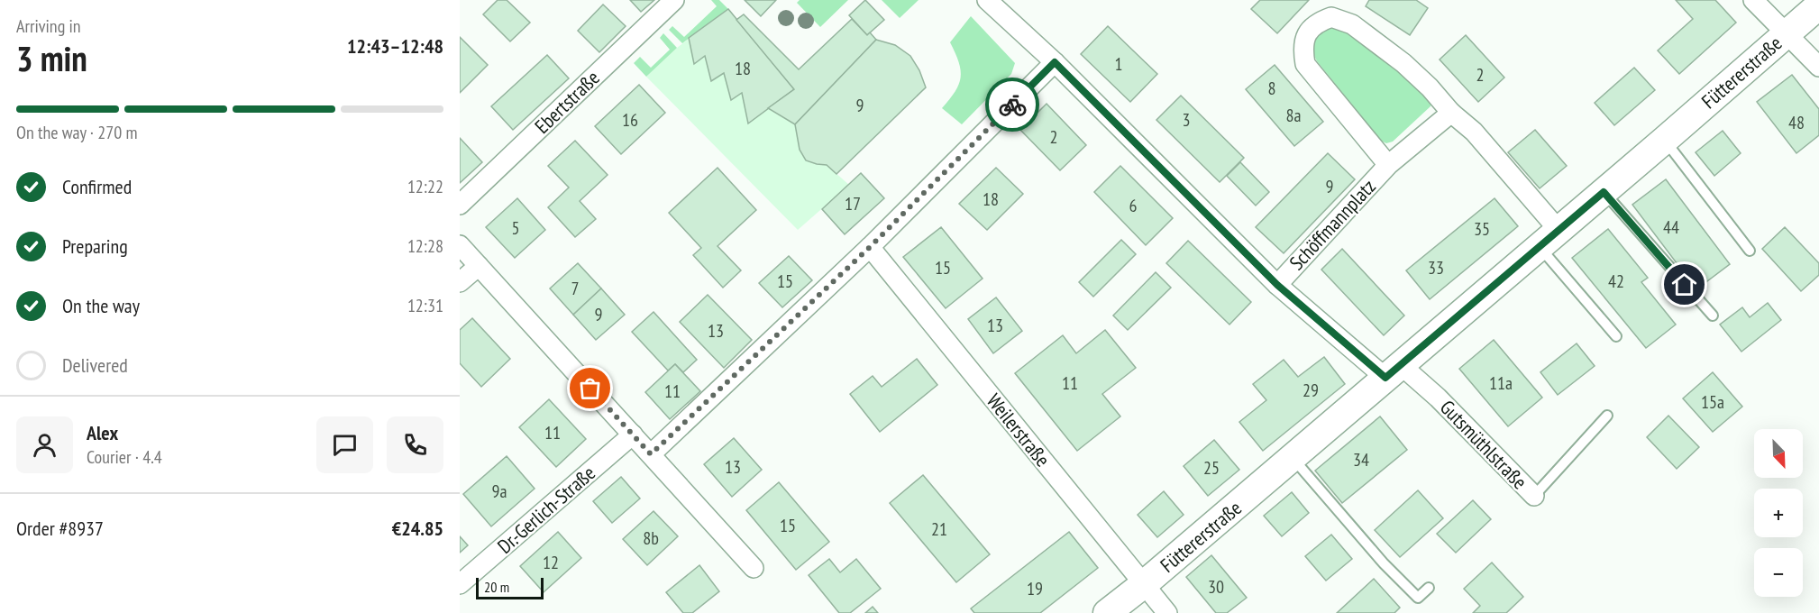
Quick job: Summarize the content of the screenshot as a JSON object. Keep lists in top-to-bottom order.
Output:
{
  "streets": {
    "street": [
      "Füttererstraße",
      "Ebertstraße",
      "Schöffmannplatz",
      "Weilerstraße",
      "Gutsmüthlstraße",
      "Dr.-Gerlich-Straße"
    ]
  },
  "crossings": [
    ["Füttererstraße", "Schöffmannplatz"],
    ["Füttererstraße", "Weilerstraße"],
    ["Füttererstraße", "Gutsmüthlstraße"],
    ["Schöffmannplatz", "Gutsmüthlstraße"]
  ],
  "house_numbers": [
    "1",
    "18",
    "2",
    "8",
    "9",
    "8a",
    "16",
    "3",
    "48",
    "2",
    "9",
    "18",
    "17",
    "6",
    "44",
    "5",
    "35",
    "15",
    "33",
    "15",
    "42",
    "7",
    "9",
    "13",
    "13",
    "11",
    "11a",
    "29",
    "11",
    "15a",
    "11",
    "34",
    "13",
    "25",
    "9a",
    "15",
    "21",
    "8b",
    "12",
    "30",
    "19"
  ],
  "scale_bar": "20 m",
  "north": "bottom right",
  "page": {
    "heading": ["3 min", "Arriving in", "12:43–12:48"],
    "panel": [
      "Alex",
      "Courier · 4.4",
      "Order #8937",
      "€24.85"
    ],
    "bar": "On the way · 270 m",
    "list": [
      ["Confirmed", "12:22"],
      ["Preparing", "12:28"],
      ["On the way", "12:31"],
      "Delivered"
    ],
    "map_buttons": ["+", "−"],
    "scale": "20 m"
  }
}
